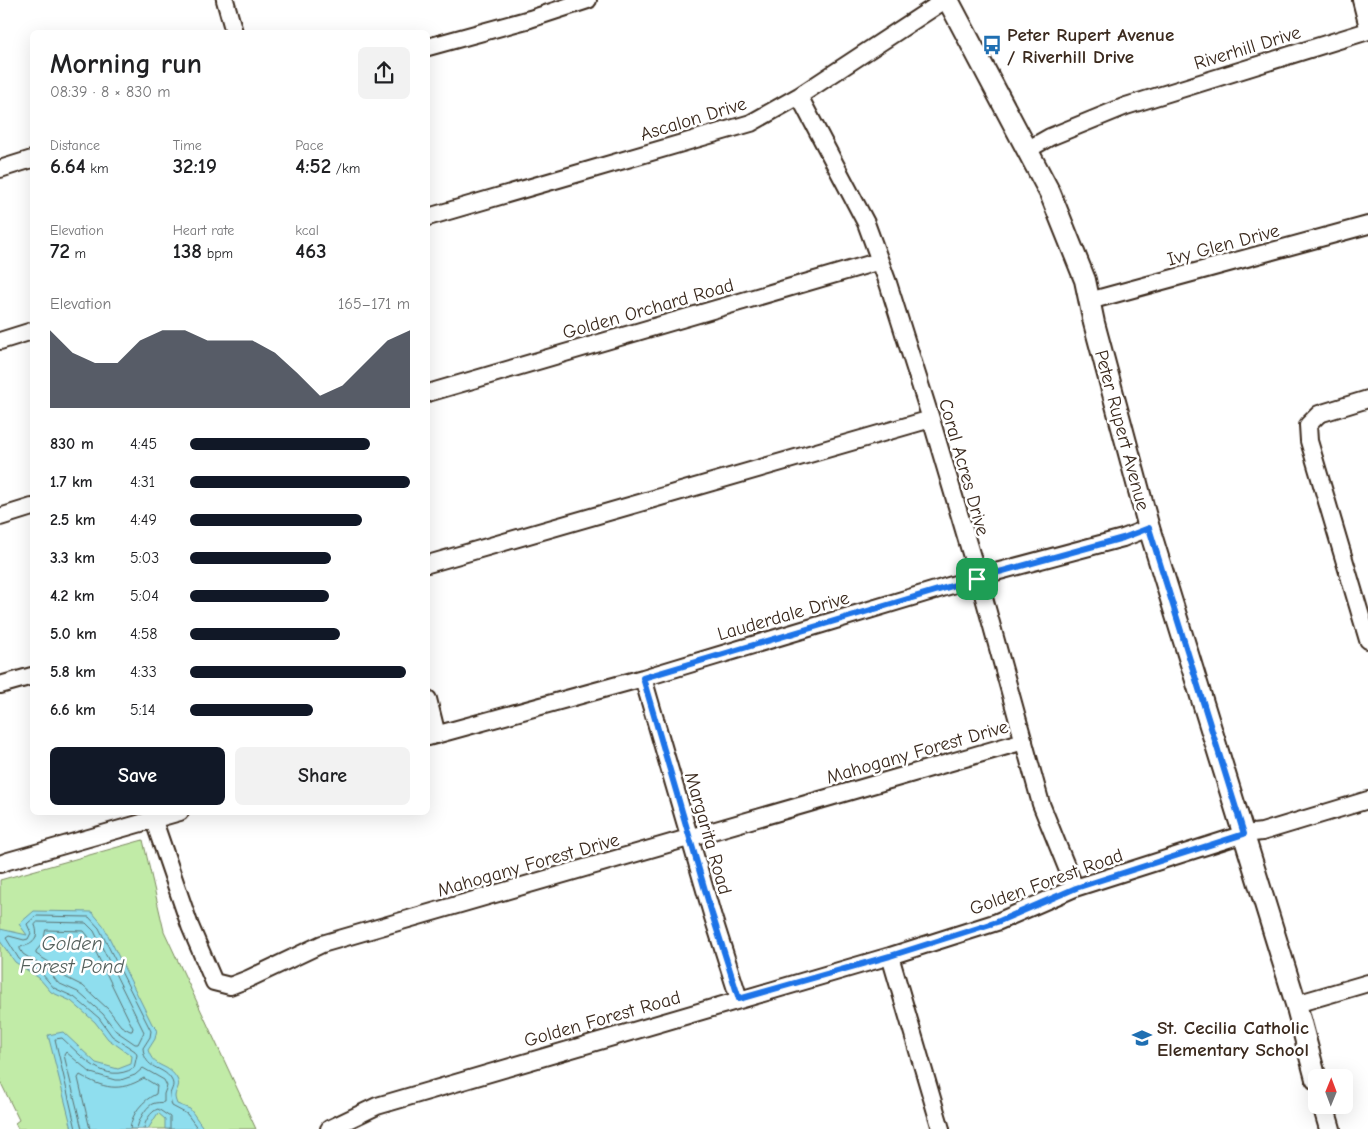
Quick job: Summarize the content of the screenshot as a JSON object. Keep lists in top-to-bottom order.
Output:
{
  "streets": {
    "street": [
      "Riverhill Drive",
      "Ascalon Drive",
      "Ivy Glen Drive",
      "Golden Orchard Road",
      "Peter Rupert Avenue",
      "Coral Acres Drive",
      "Lauderdale Drive",
      "Mahogany Forest Drive",
      "Margarita Road",
      "Golden Forest Road"
    ]
  },
  "crossings": [
    ["Riverhill Drive", "Peter Rupert Avenue"],
    ["Ascalon Drive", "Peter Rupert Avenue"],
    ["Ascalon Drive", "Coral Acres Drive"],
    ["Ivy Glen Drive", "Peter Rupert Avenue"],
    ["Golden Orchard Road", "Coral Acres Drive"],
    ["Peter Rupert Avenue", "Lauderdale Drive"],
    ["Peter Rupert Avenue", "Golden Forest Road"],
    ["Coral Acres Drive", "Lauderdale Drive"],
    ["Coral Acres Drive", "Mahogany Forest Drive"],
    ["Coral Acres Drive", "Golden Forest Road"],
    ["Lauderdale Drive", "Margarita Road"],
    ["Mahogany Forest Drive", "Margarita Road"],
    ["Margarita Road", "Golden Forest Road"]
  ],
  "water": ["Golden Forest Pond"],
  "places": {
    "bus stop": ["Peter Rupert Avenue / Riverhill Drive"],
    "school or university": ["St. Cecilia Catholic Elementary School"]
  },
  "north": "top",
  "page": {
    "heading": ["Morning run", "08:39 · 8 × 830 m"],
    "stats": [
      ["Distance", "6.64 km"],
      ["Time", "32:19"],
      ["Pace", "4:52 /km"],
      ["Elevation", "72 m"],
      ["Heart rate", "138 bpm"],
      ["kcal", "463"]
    ],
    "chart": ["Elevation", "165–171 m"],
    "list": [
      {
        "name": "830 m",
        "note": "4:45"
      },
      {
        "name": "1.7 km",
        "note": "4:31"
      },
      {
        "name": "2.5 km",
        "note": "4:49"
      },
      {
        "name": "3.3 km",
        "note": "5:03"
      },
      {
        "name": "4.2 km",
        "note": "5:04"
      },
      {
        "name": "5.0 km",
        "note": "4:58"
      },
      {
        "name": "5.8 km",
        "note": "4:33"
      },
      {
        "name": "6.6 km",
        "note": "5:14"
      }
    ],
    "buttons": ["Save", "Share"]
  }
}
